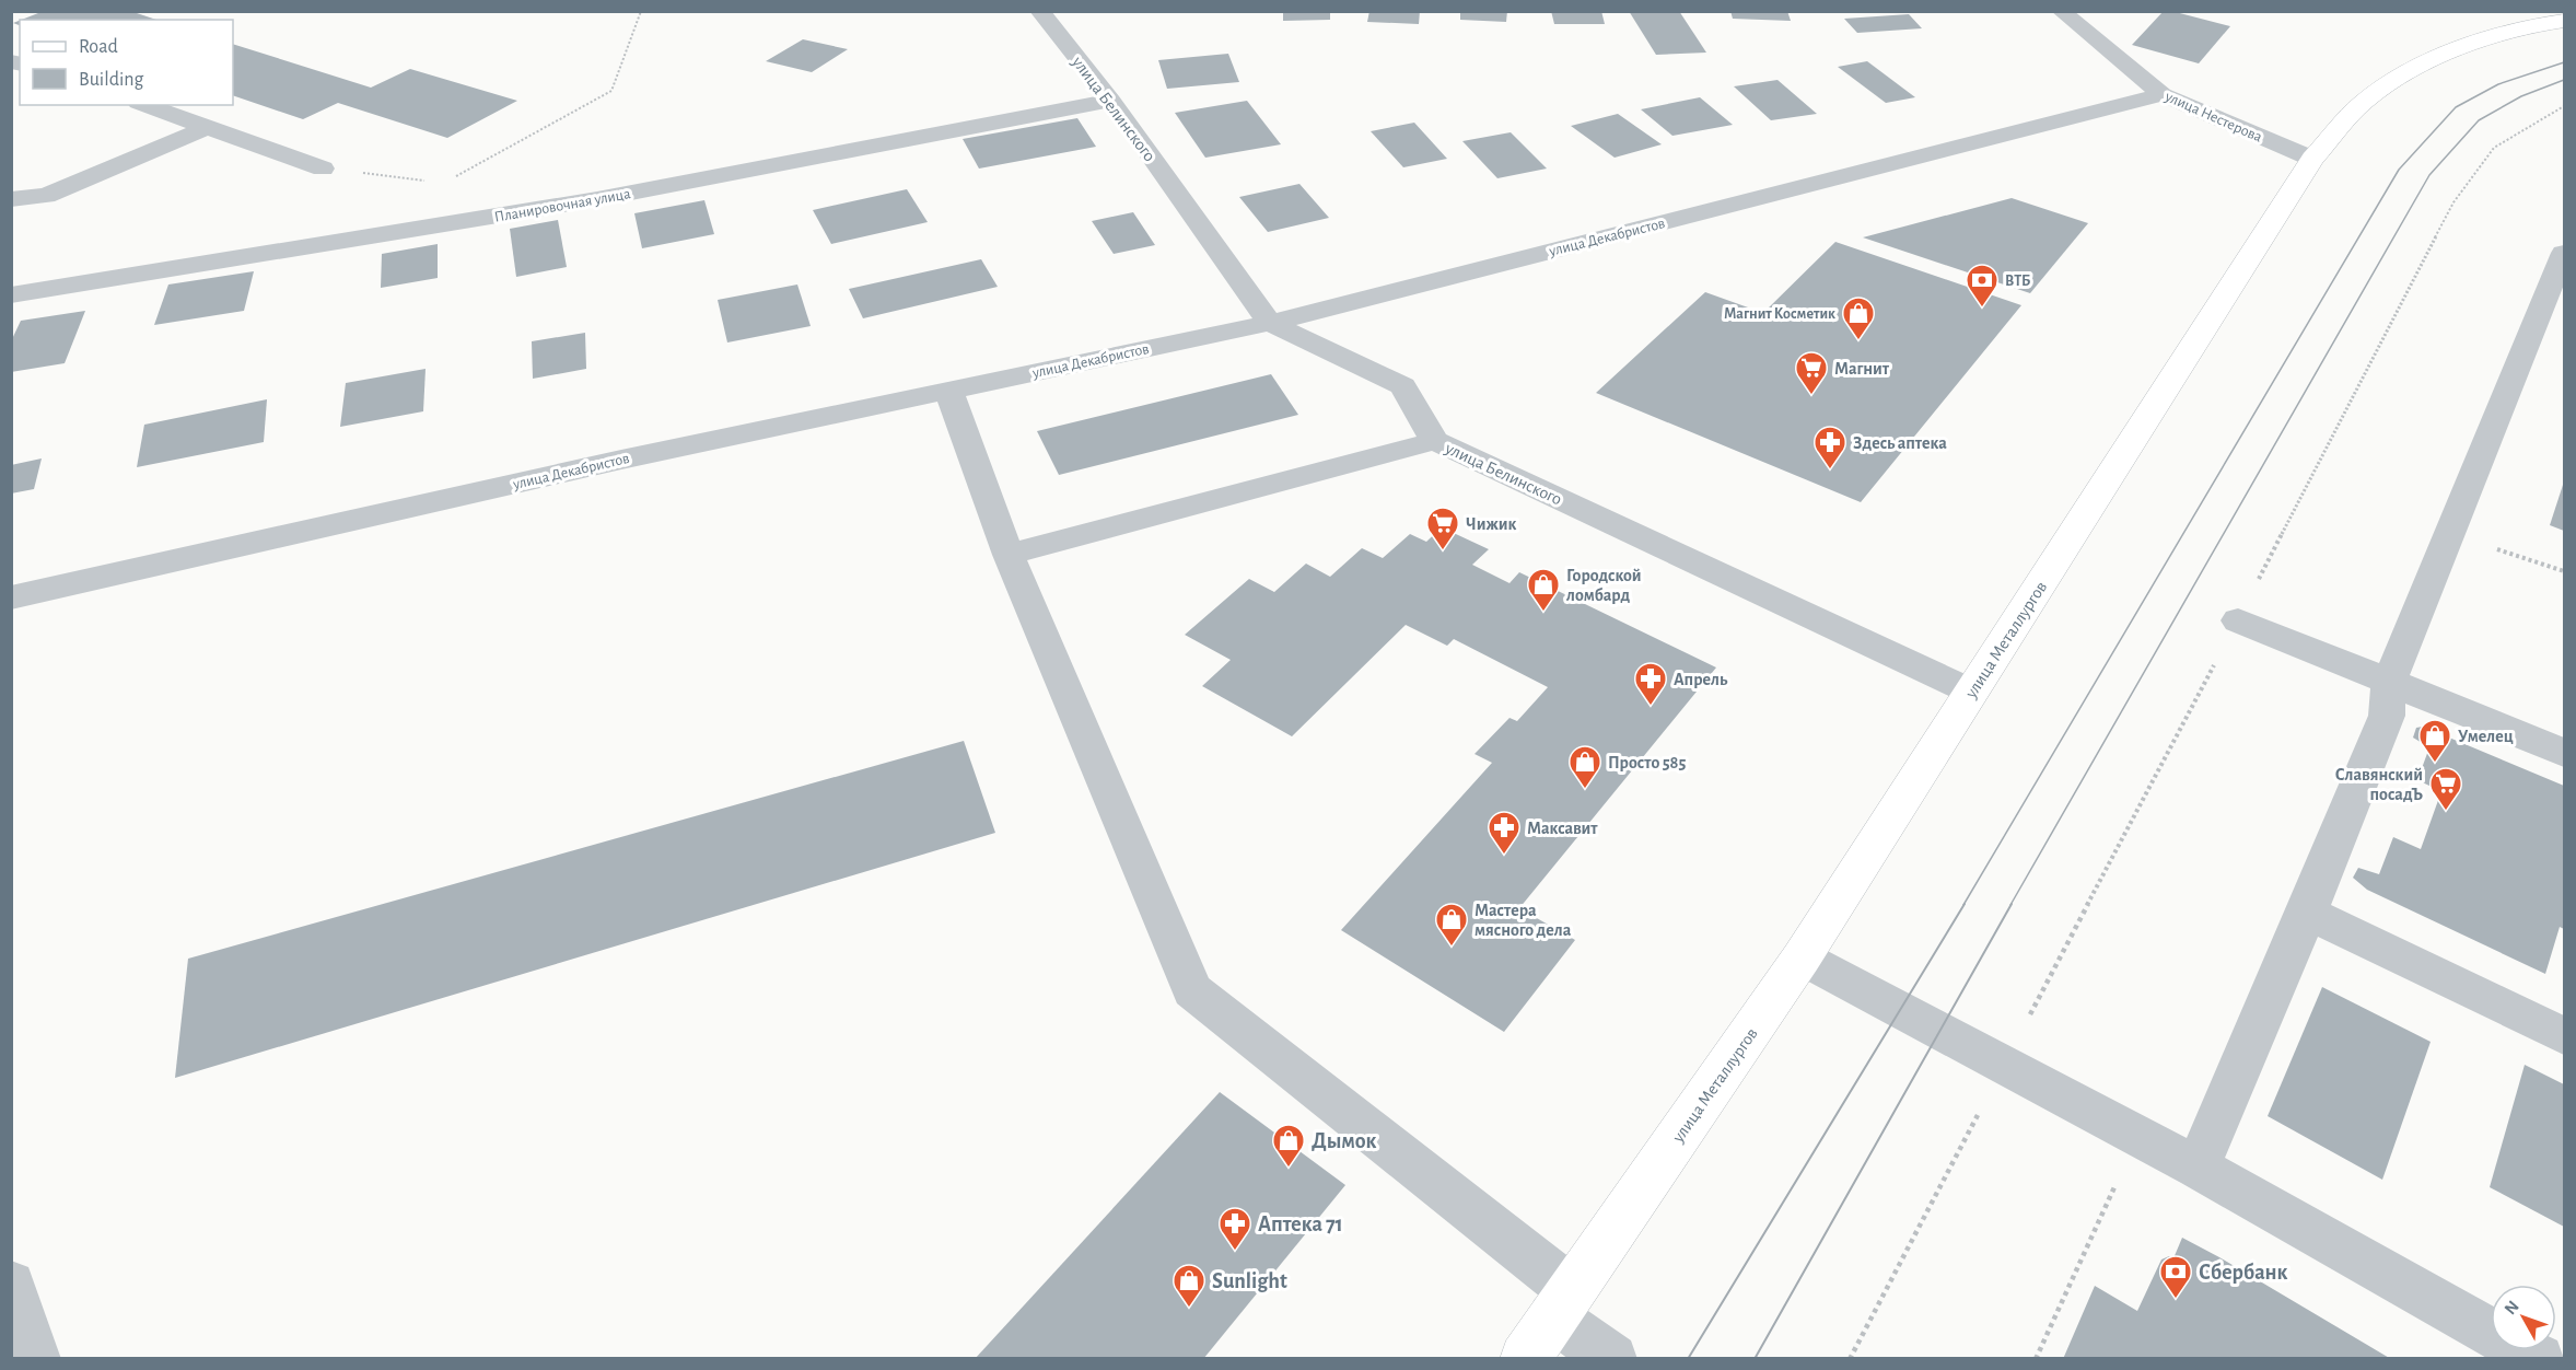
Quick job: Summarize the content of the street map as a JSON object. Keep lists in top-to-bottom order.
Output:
{
  "streets": {
    "main road": ["улица Металлургов"],
    "street": [
      "улица Белинского",
      "улица Нестерова",
      "Планировочная улица",
      "улица Декабристов"
    ]
  },
  "crossings": [
    ["улица Белинского", "Планировочная улица"],
    ["улица Белинского", "улица Декабристов"],
    ["улица Белинского", "улица Металлургов"],
    ["улица Нестерова", "улица Декабристов"],
    ["улица Нестерова", "улица Металлургов"]
  ],
  "places": {
    "bank": ["ВТБ", "Сбербанк"],
    "shop": [
      "Магнит Косметик",
      "Городской ломбард",
      "Умелец",
      "Просто 585",
      "Мастера мясного дела",
      "Дымок",
      "Sunlight"
    ],
    "supermarket": ["Магнит", "Чижик", "Славянский посадЪ"],
    "pharmacy": [
      "Здесь аптека",
      "Апрель",
      "Максавит",
      "Аптека 71"
    ]
  },
  "legend": ["Road", "Building"],
  "north": "top left"
}
